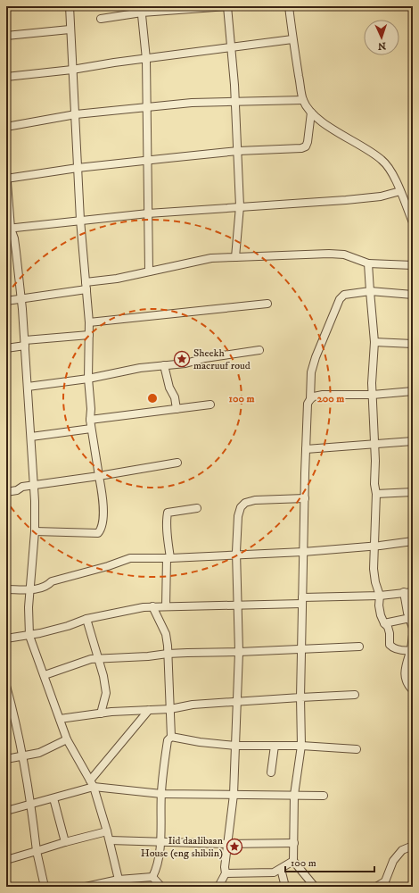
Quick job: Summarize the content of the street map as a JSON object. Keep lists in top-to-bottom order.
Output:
{
  "places": {
    "place": ["Sheekh macruuf roud", "Iid daalibaan House (eng shibiin)"]
  },
  "scale_bar": "100 m",
  "north": "bottom",
  "rings": ["100 m", "200 m"]
}
